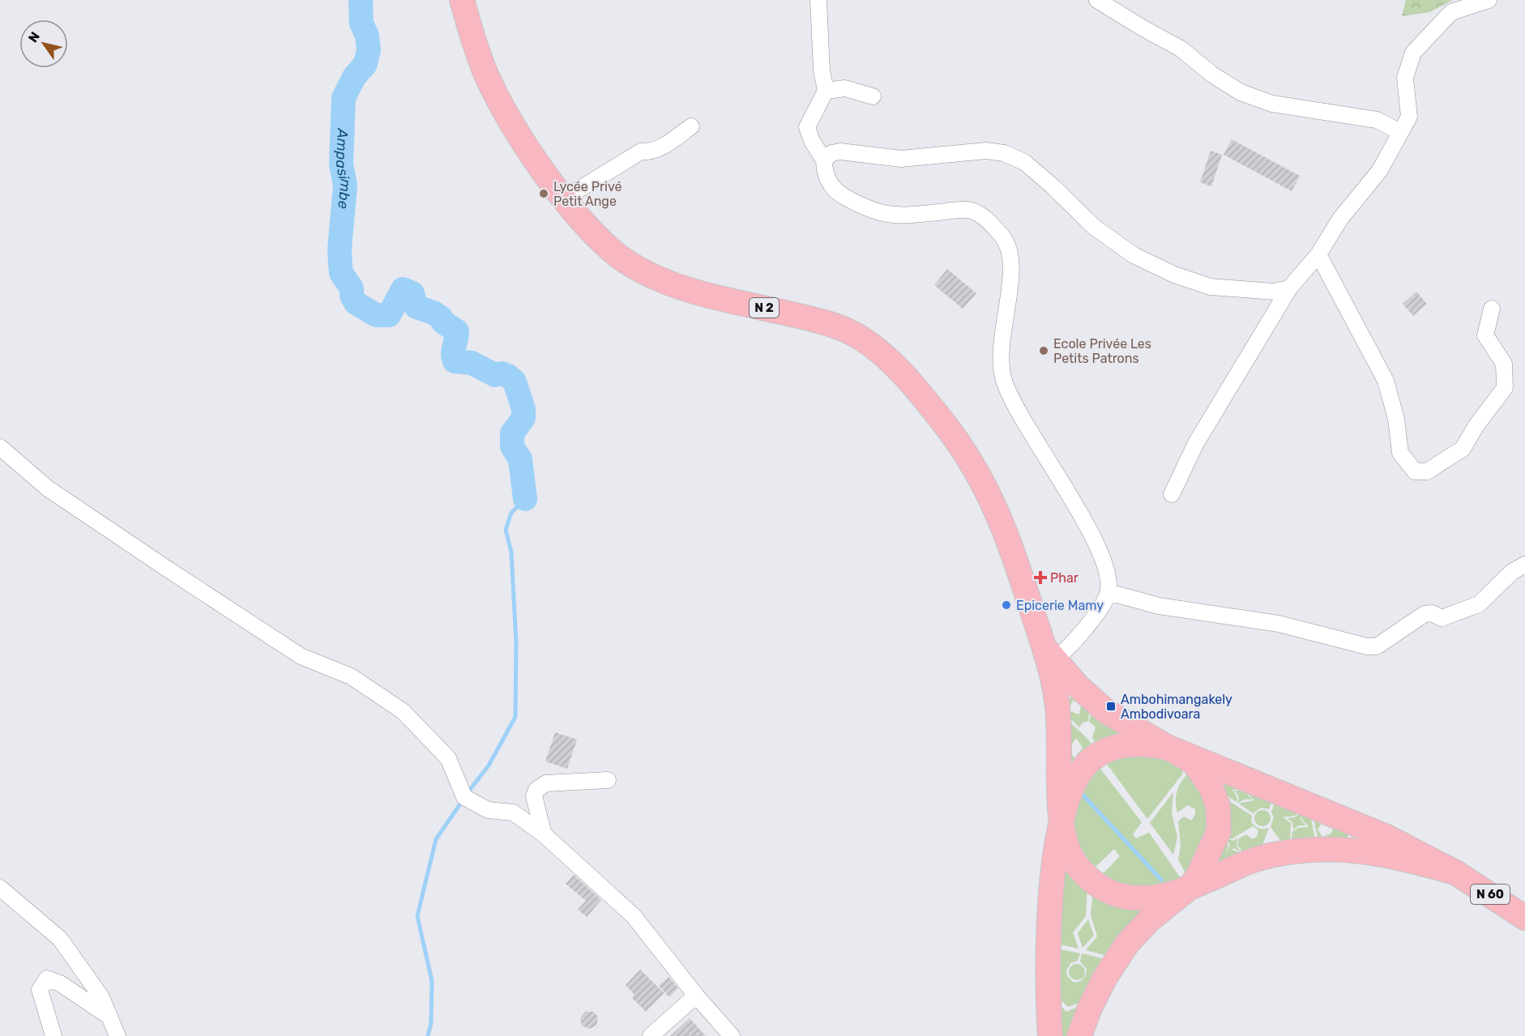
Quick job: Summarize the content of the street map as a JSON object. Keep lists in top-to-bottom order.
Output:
{
  "streets": {
    "main road": ["N 2", "N 60"]
  },
  "water": ["Ampasimbe"],
  "places": {
    "other": ["Lycée Privé Petit Ange", "Ecole Privée Les Petits Patrons", "Epicerie Mamy"],
    "health": ["Phar"],
    "transit": ["Ambohimangakely Ambodivoara"]
  },
  "north": "top left"
}
